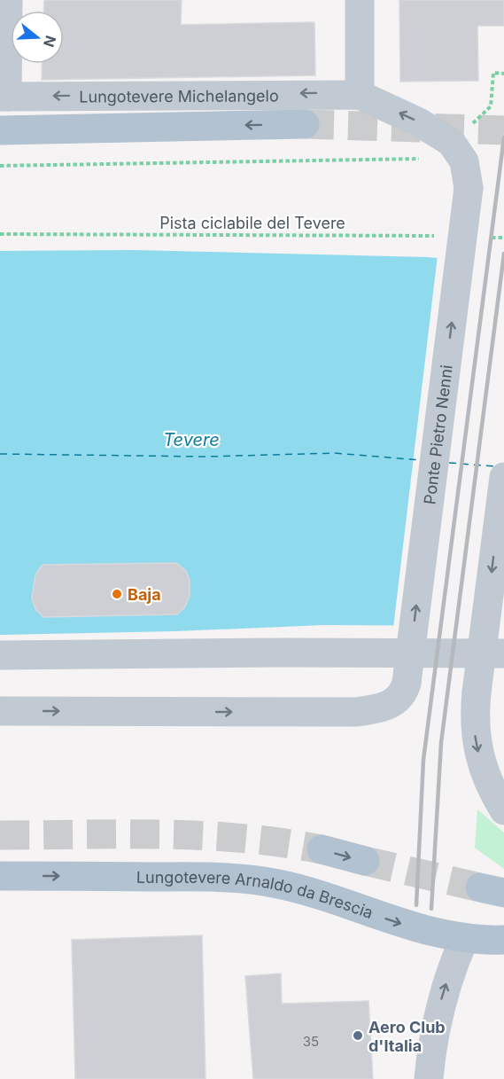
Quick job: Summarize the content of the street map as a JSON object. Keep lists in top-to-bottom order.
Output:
{
  "streets": {
    "main road": ["Lungotevere Michelangelo", "Lungotevere Arnaldo da Brescia"],
    "street": ["Ponte Pietro Nenni"],
    "path": ["Pista ciclabile del Tevere"]
  },
  "crossings": [
    ["Lungotevere Michelangelo", "Ponte Pietro Nenni"]
  ],
  "one_way": ["Lungotevere Michelangelo", "Lungotevere Arnaldo da Brescia"],
  "water": ["Tevere"],
  "places": ["Baja", "Aero Club d'Italia"],
  "house_numbers": ["35"],
  "north": "right"
}
